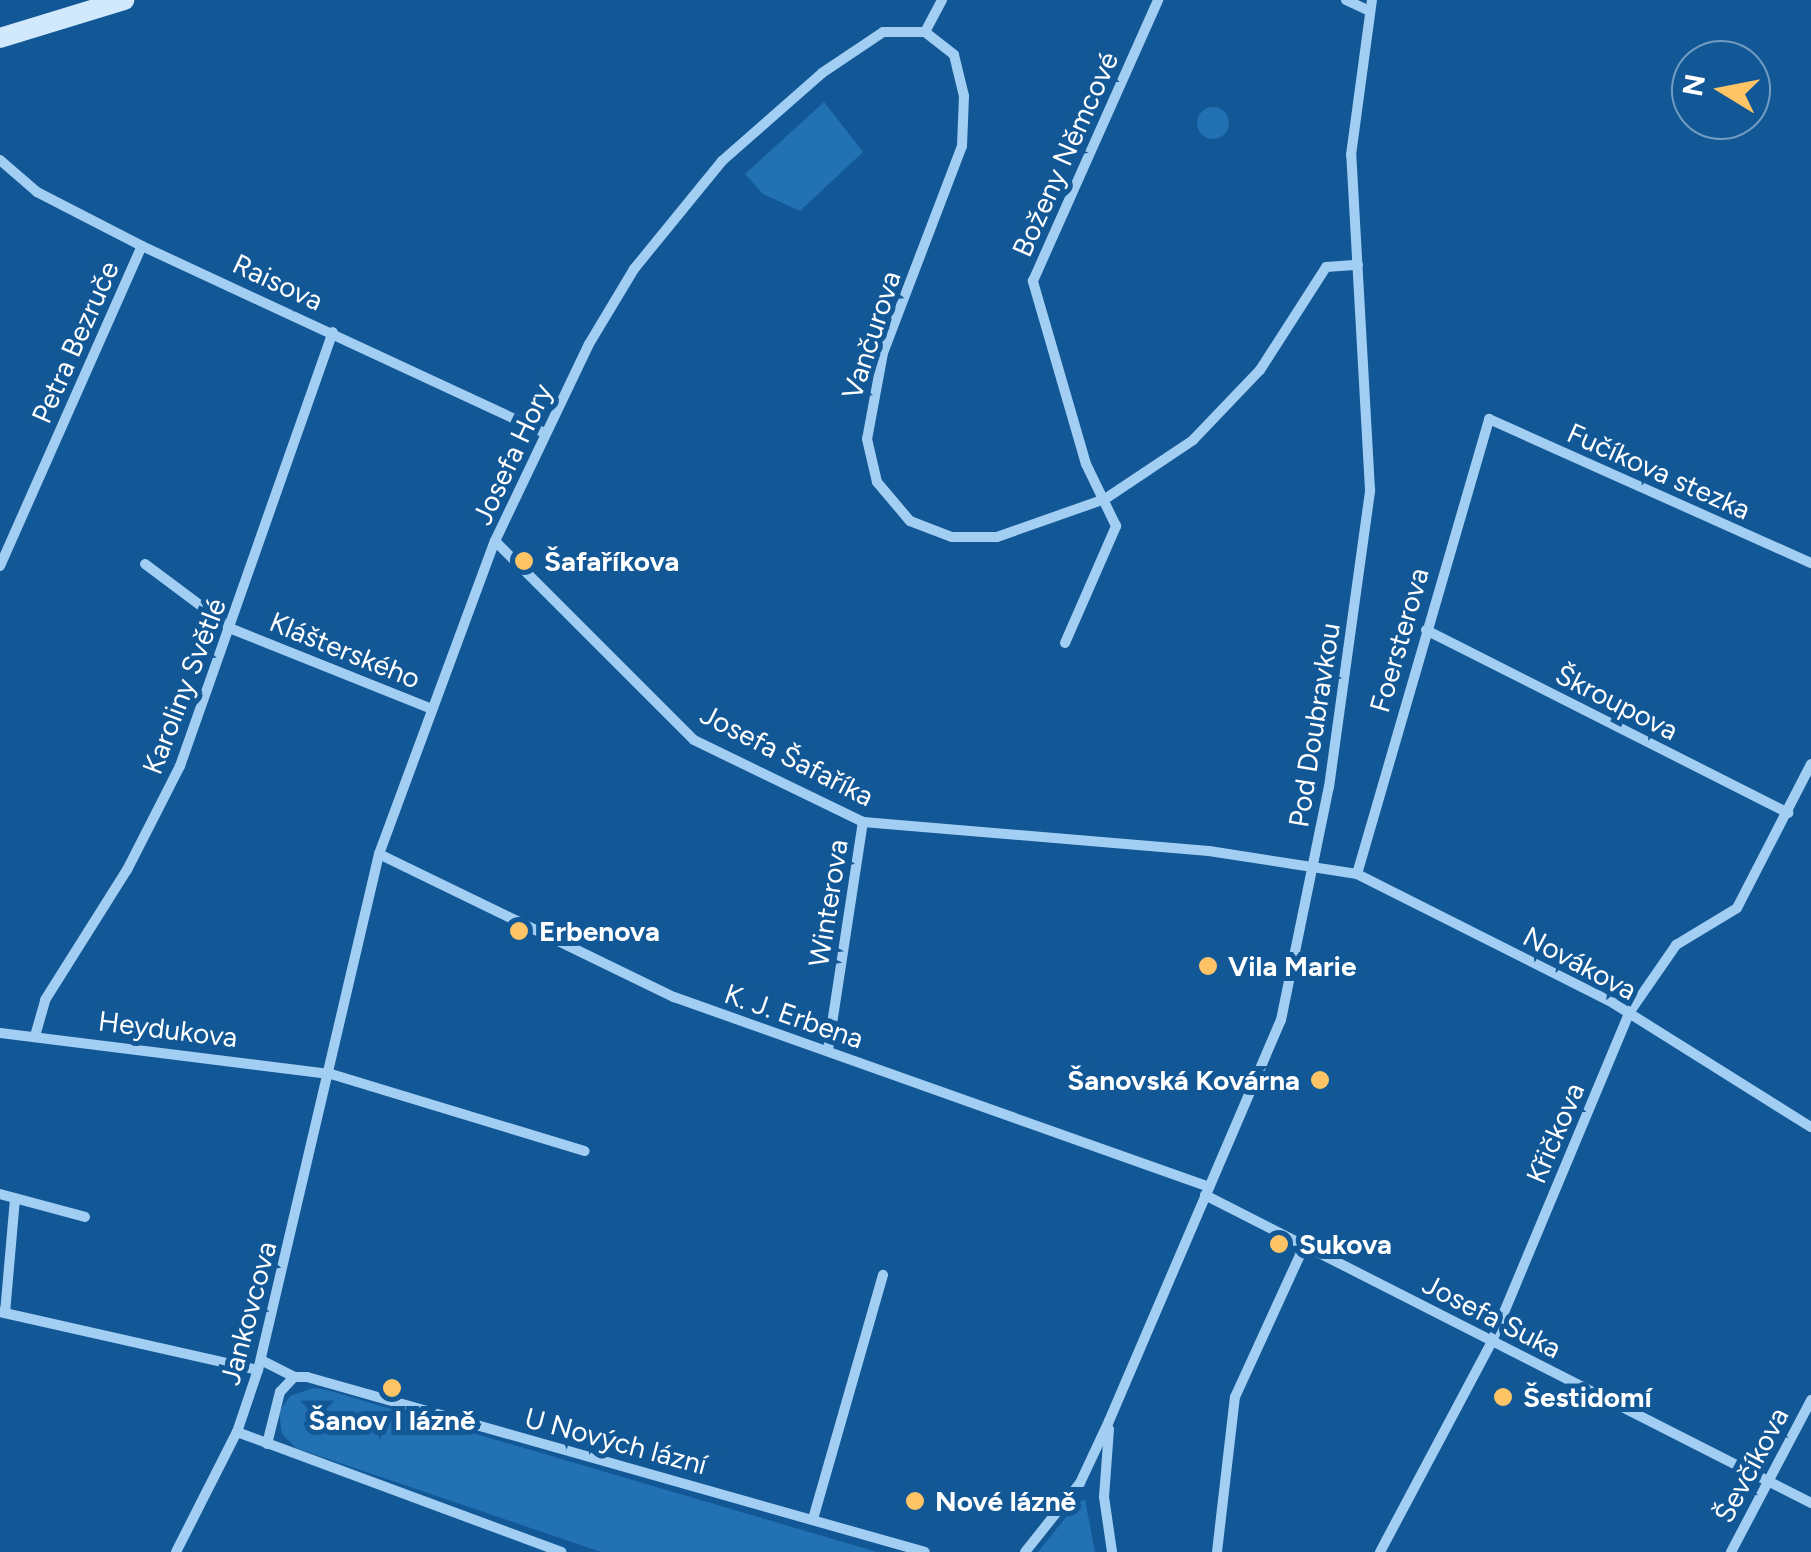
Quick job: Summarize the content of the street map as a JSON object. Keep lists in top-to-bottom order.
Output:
{
  "streets": {
    "street": [
      "Boženy Němcové",
      "Raisova",
      "Vančurova",
      "Petra Bezruče",
      "Josefa Hory",
      "Fučíkova stezka",
      "Foersterova",
      "Klášterského",
      "Karoliny Světlé",
      "Škroupova",
      "Pod Doubravkou",
      "Josefa Šafaříka",
      "Winterova",
      "Novákova",
      "K. J. Erbena",
      "Heydukova",
      "Křičkova",
      "Jankovcova",
      "Josefa Suka",
      "U Nových lázní",
      "Ševčíkova"
    ]
  },
  "crossings": [
    ["Boženy Němcové", "Vančurova"],
    ["Raisova", "Petra Bezruče"],
    ["Raisova", "Josefa Hory"],
    ["Raisova", "Karoliny Světlé"],
    ["Vančurova", "Josefa Hory"],
    ["Vančurova", "Pod Doubravkou"],
    ["Josefa Hory", "Klášterského"],
    ["Josefa Hory", "Josefa Šafaříka"],
    ["Josefa Hory", "K. J. Erbena"],
    ["Josefa Hory", "Heydukova"],
    ["Josefa Hory", "Jankovcova"],
    ["Fučíkova stezka", "Foersterova"],
    ["Foersterova", "Škroupova"],
    ["Foersterova", "Novákova"],
    ["Klášterského", "Karoliny Světlé"],
    ["Karoliny Světlé", "Heydukova"],
    ["Škroupova", "Křičkova"],
    ["Pod Doubravkou", "Josefa Šafaříka"],
    ["Pod Doubravkou", "Novákova"],
    ["Pod Doubravkou", "K. J. Erbena"],
    ["Pod Doubravkou", "Josefa Suka"],
    ["Josefa Šafaříka", "Winterova"],
    ["Josefa Šafaříka", "Novákova"],
    ["Winterova", "K. J. Erbena"],
    ["Novákova", "Křičkova"],
    ["K. J. Erbena", "Josefa Suka"],
    ["Heydukova", "Jankovcova"],
    ["Křičkova", "Josefa Suka"],
    ["Jankovcova", "U Nových lázní"],
    ["Josefa Suka", "Ševčíkova"]
  ],
  "places": [
    "Šafaříkova",
    "Erbenova",
    "Vila Marie",
    "Šanovská Kovárna",
    "Sukova",
    "Šanov I lázně",
    "Šestidomí",
    "Nové lázně"
  ],
  "north": "left"
}
